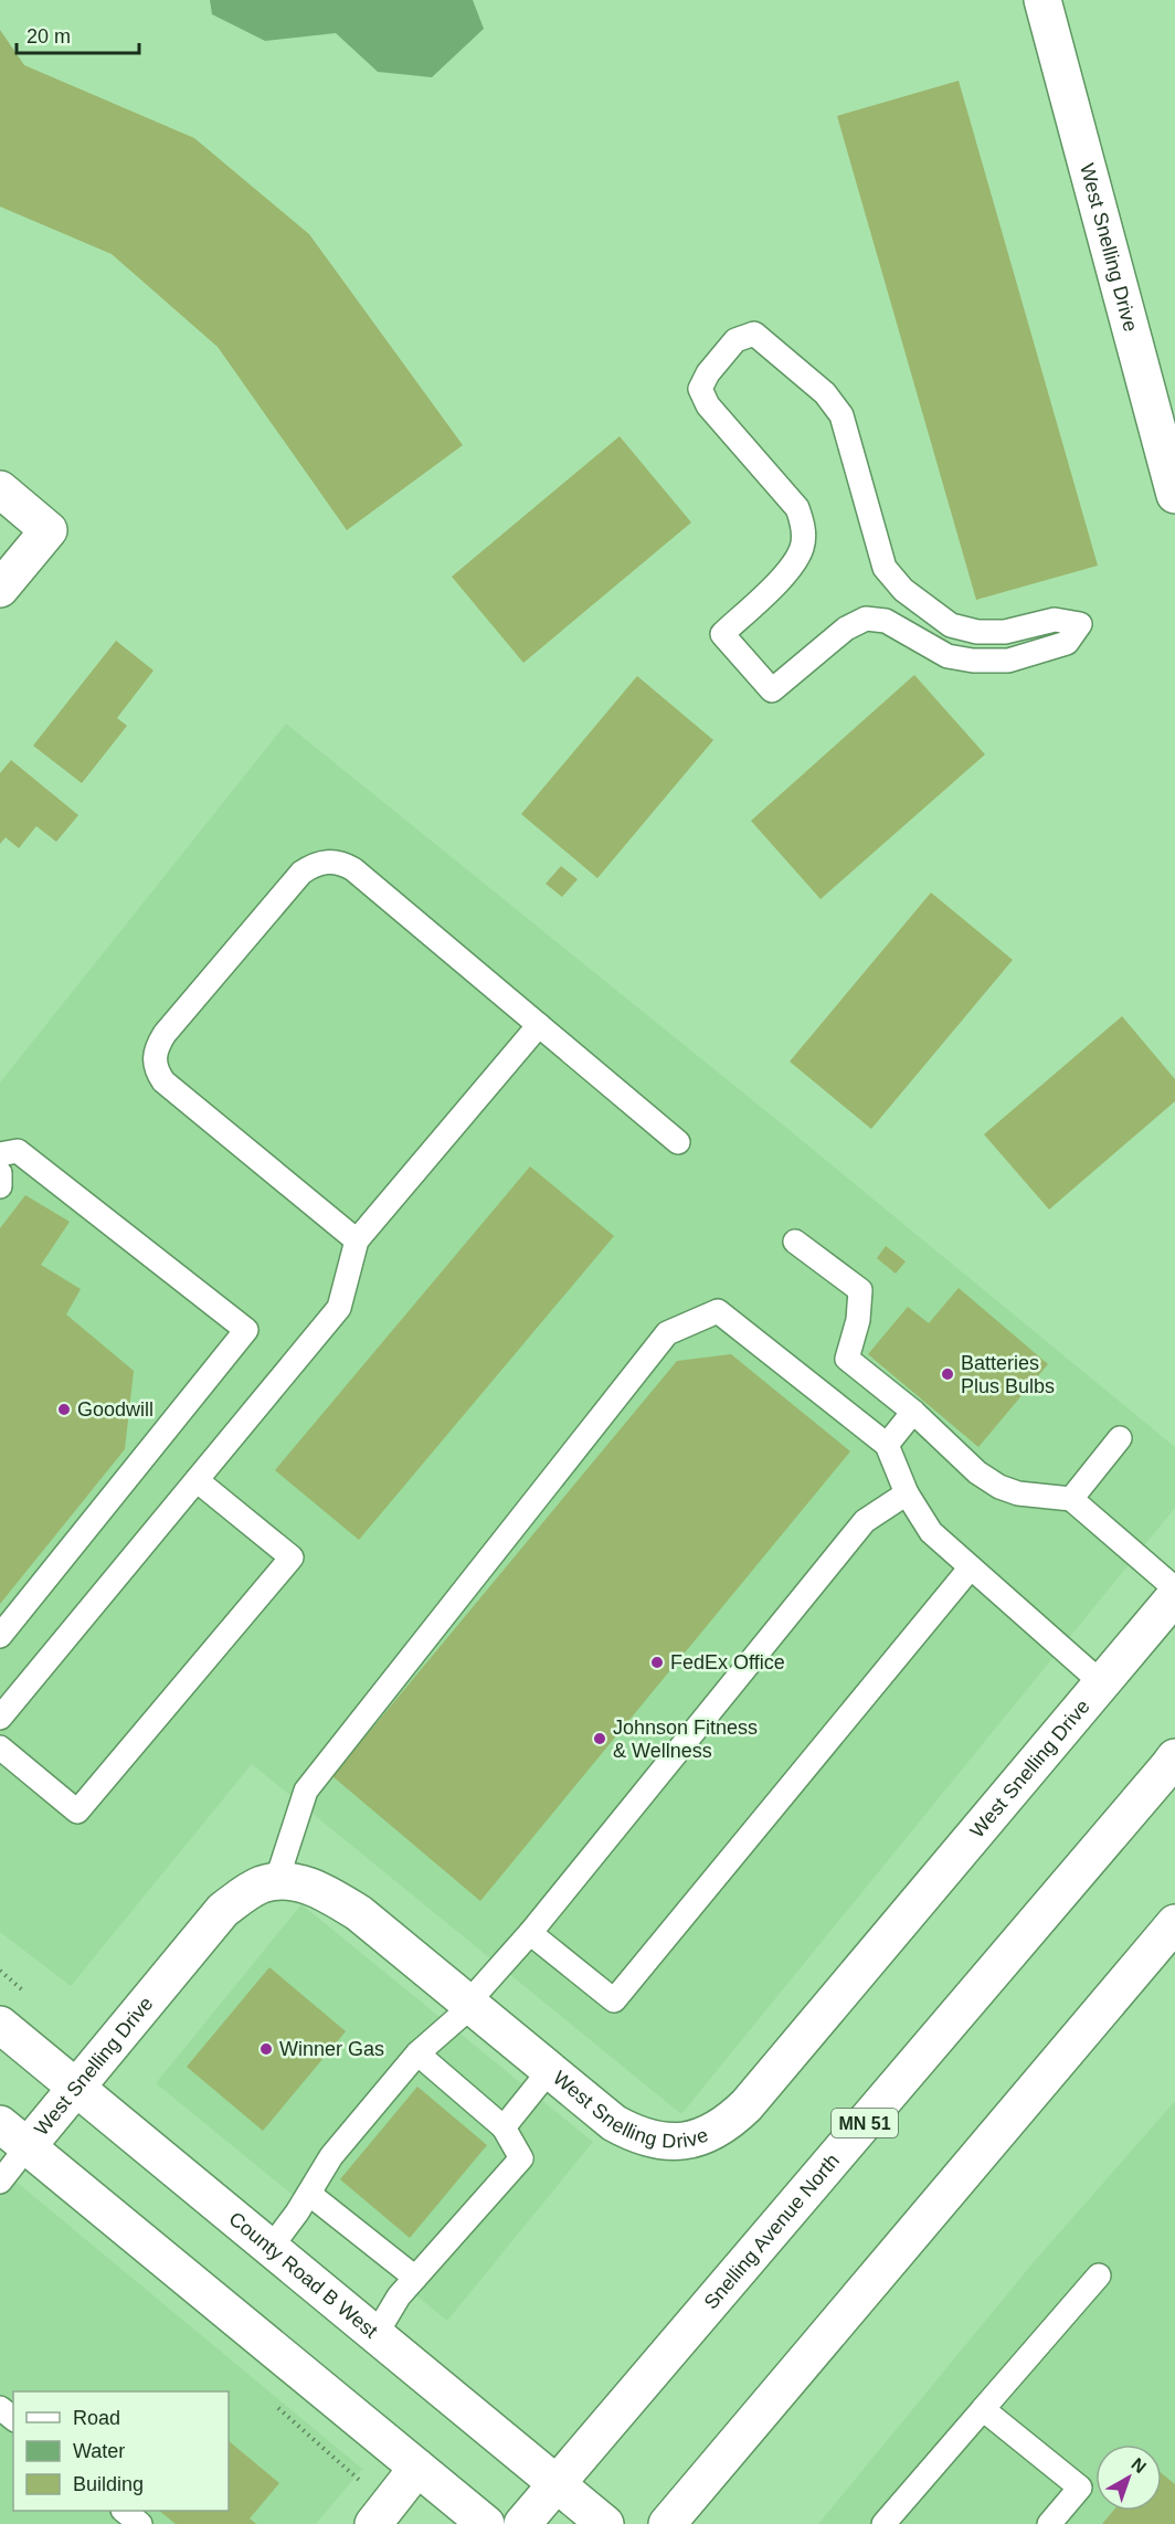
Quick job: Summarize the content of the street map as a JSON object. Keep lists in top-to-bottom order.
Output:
{
  "streets": {
    "street": [
      "West Snelling Drive",
      "MN 51",
      "Snelling Avenue North",
      "County Road B West"
    ]
  },
  "crossings": [
    ["West Snelling Drive", "County Road B West"],
    ["Snelling Avenue North", "County Road B West"]
  ],
  "places": [
    "Batteries Plus Bulbs",
    "Goodwill",
    "FedEx Office",
    "Johnson Fitness & Wellness",
    "Winner Gas"
  ],
  "legend": ["Road", "Water", "Building"],
  "scale_bar": "20 m",
  "north": "top right"
}
